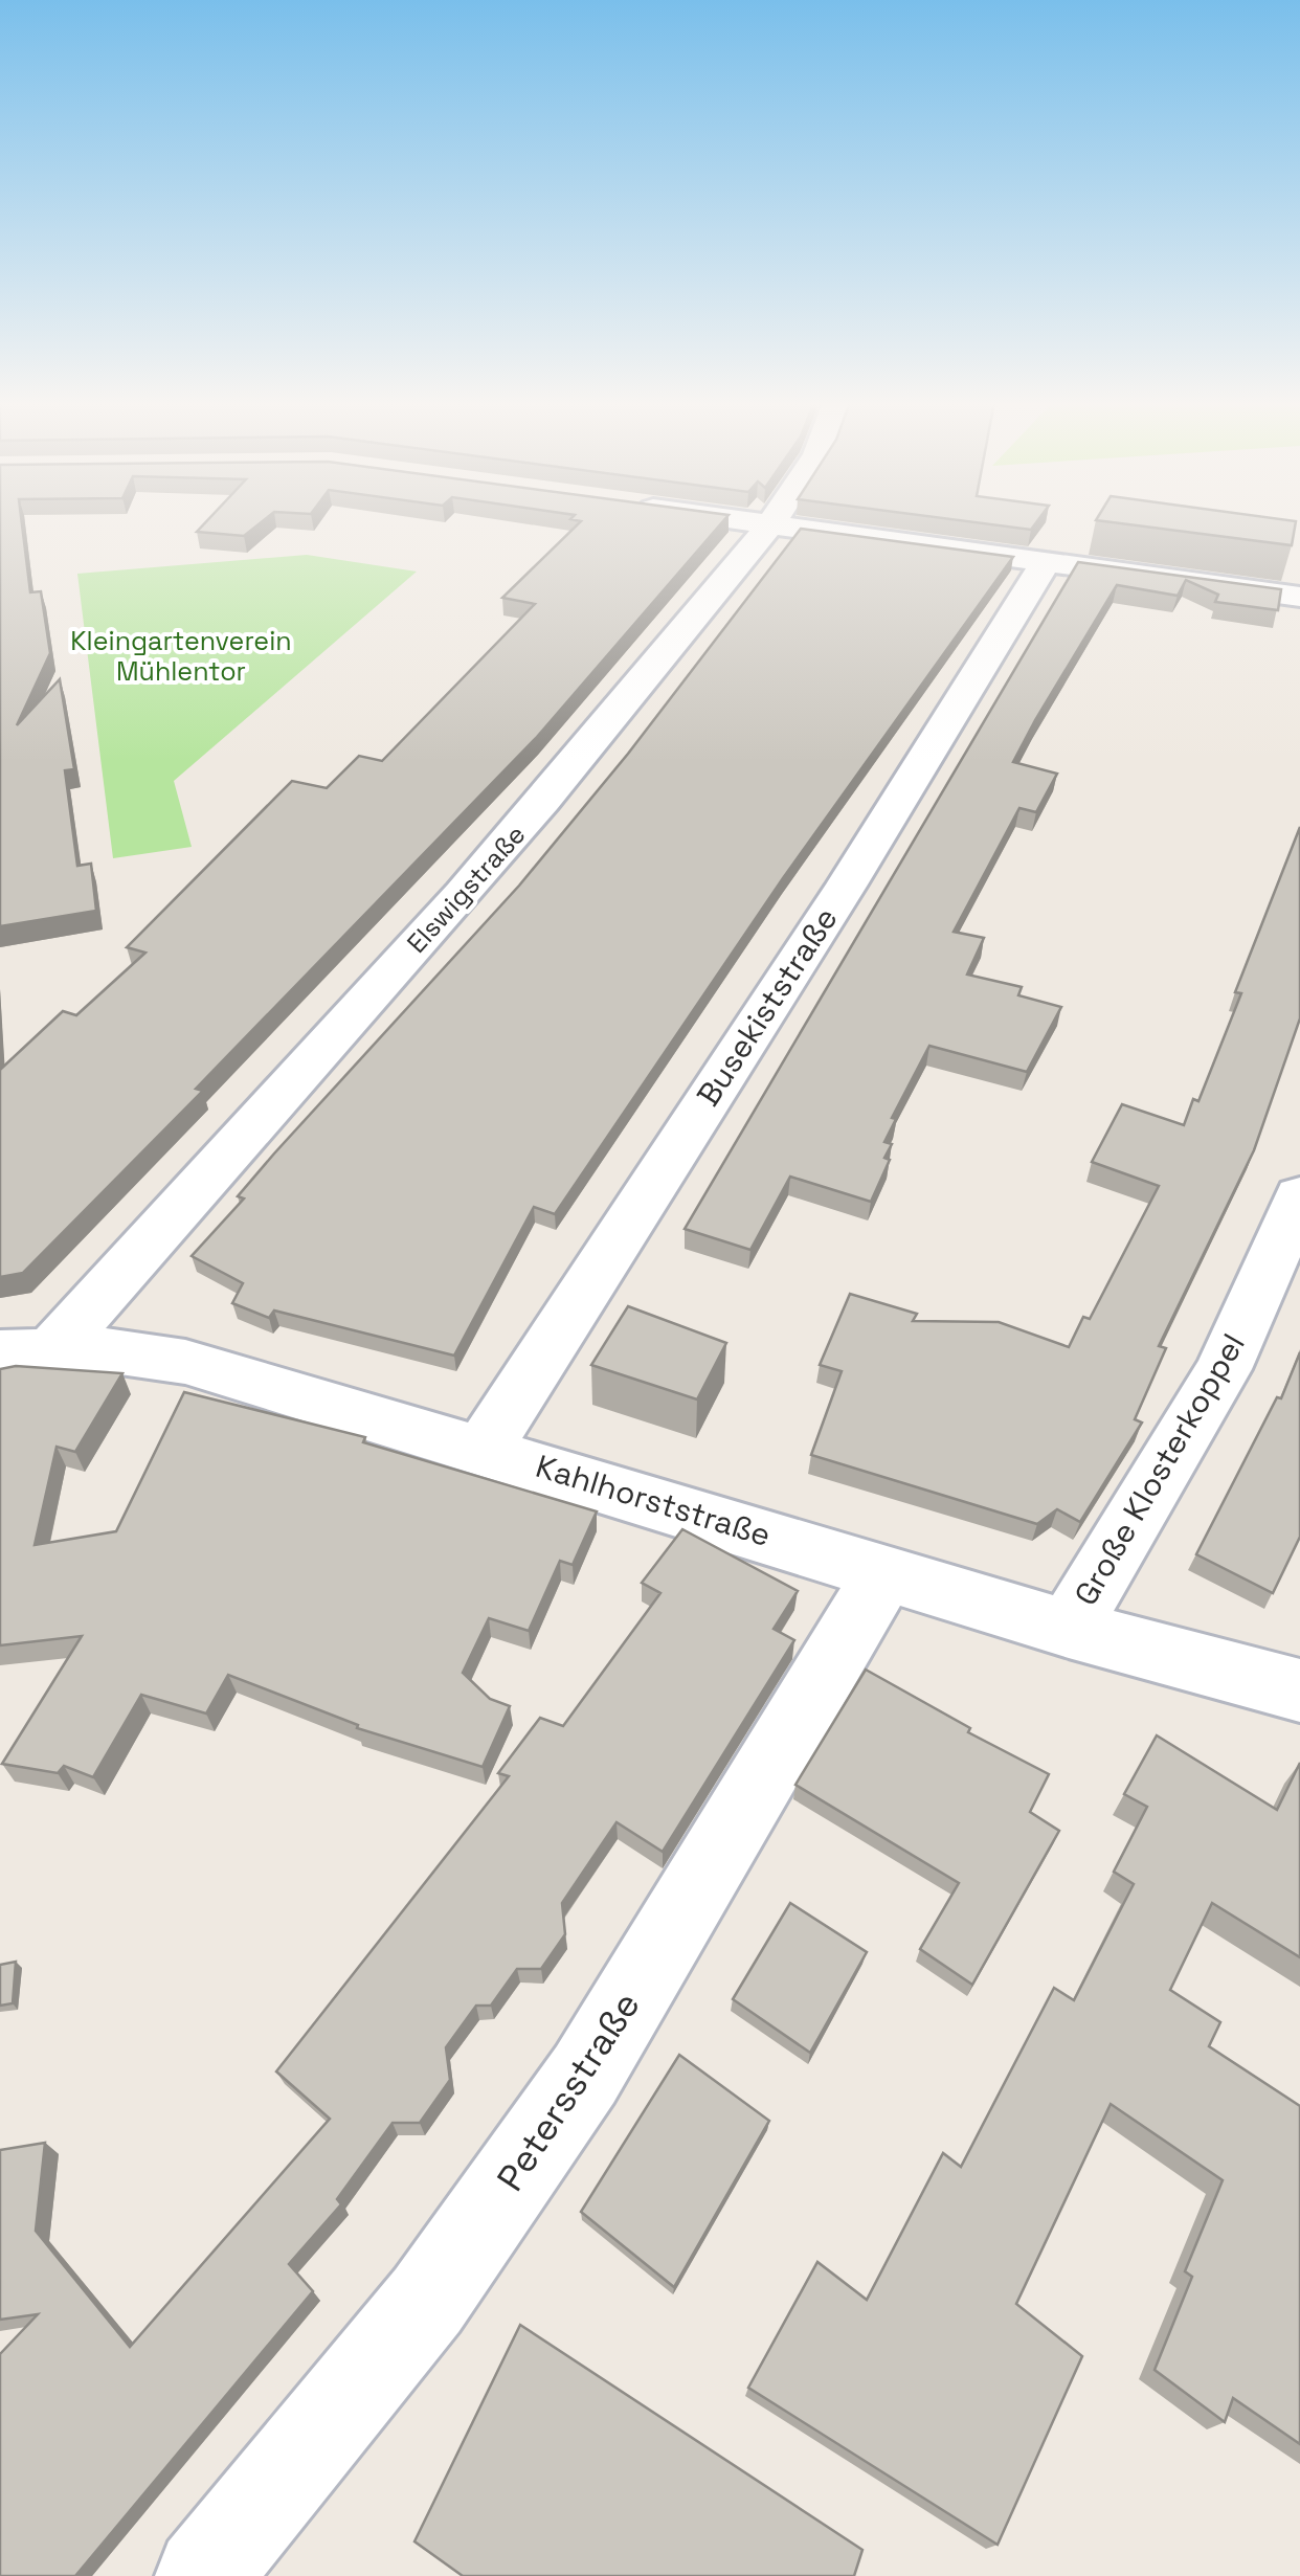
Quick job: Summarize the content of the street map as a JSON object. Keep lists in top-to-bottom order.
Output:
{
  "streets": {
    "street": [
      "Elswigstraße",
      "Busekiststraße",
      "Große Klosterkoppel",
      "Kahlhorststraße",
      "Petersstraße"
    ]
  },
  "crossings": [
    ["Elswigstraße", "Kahlhorststraße"],
    ["Busekiststraße", "Kahlhorststraße"],
    ["Große Klosterkoppel", "Kahlhorststraße"],
    ["Kahlhorststraße", "Petersstraße"]
  ],
  "parks": ["Kleingartenverein Mühlentor"]
}
